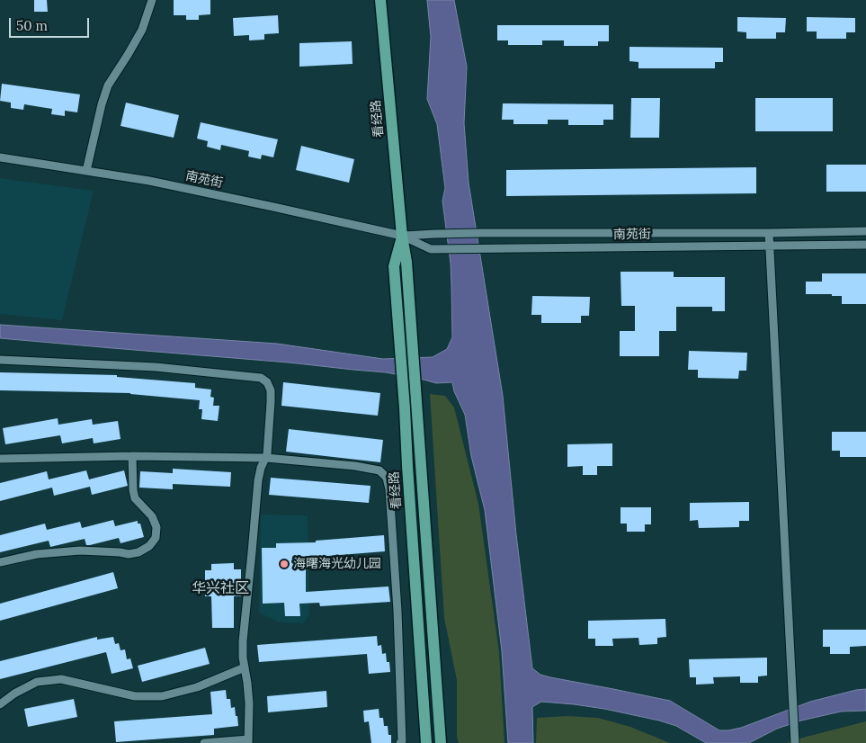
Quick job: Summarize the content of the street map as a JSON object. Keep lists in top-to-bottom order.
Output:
{
  "streets": {
    "main road": ["看经路"],
    "street": ["南苑街"]
  },
  "crossings": [
    ["看经路", "南苑街"]
  ],
  "districts": ["华兴社区"],
  "places": ["海曙海光幼儿园"],
  "scale_bar": "50 m"
}
